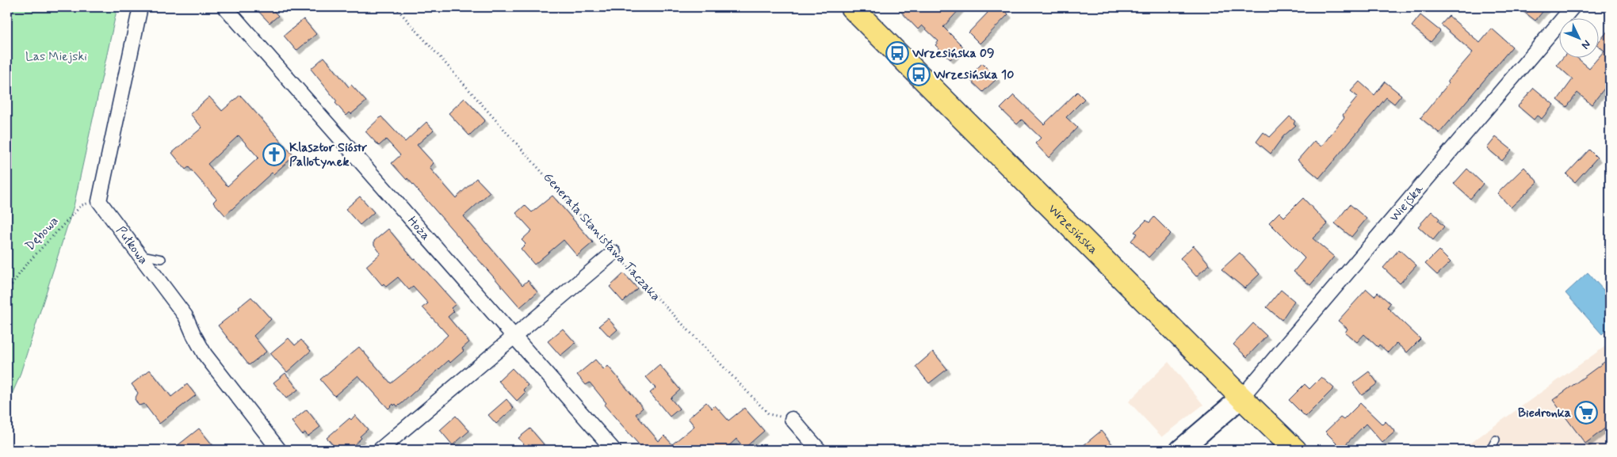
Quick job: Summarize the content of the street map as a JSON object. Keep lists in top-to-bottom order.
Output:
{
  "streets": {
    "main road": ["Wrzesińska"],
    "street": ["Wiejska", "Hoża", "Pułkowa"],
    "path": ["Dębowa", "Generała Stanisława Taczaka"]
  },
  "crossings": [
    ["Wiejska", "Wrzesińska"],
    ["Dębowa", "Pułkowa"]
  ],
  "parks": ["Las Miejski"],
  "places": {
    "bus stop": ["Wrzesińska 09", "Wrzesińska 10"],
    "church": ["Klasztor Sióstr Pallotynek"],
    "supermarket": ["Biedronka"]
  },
  "north": "bottom right"
}
